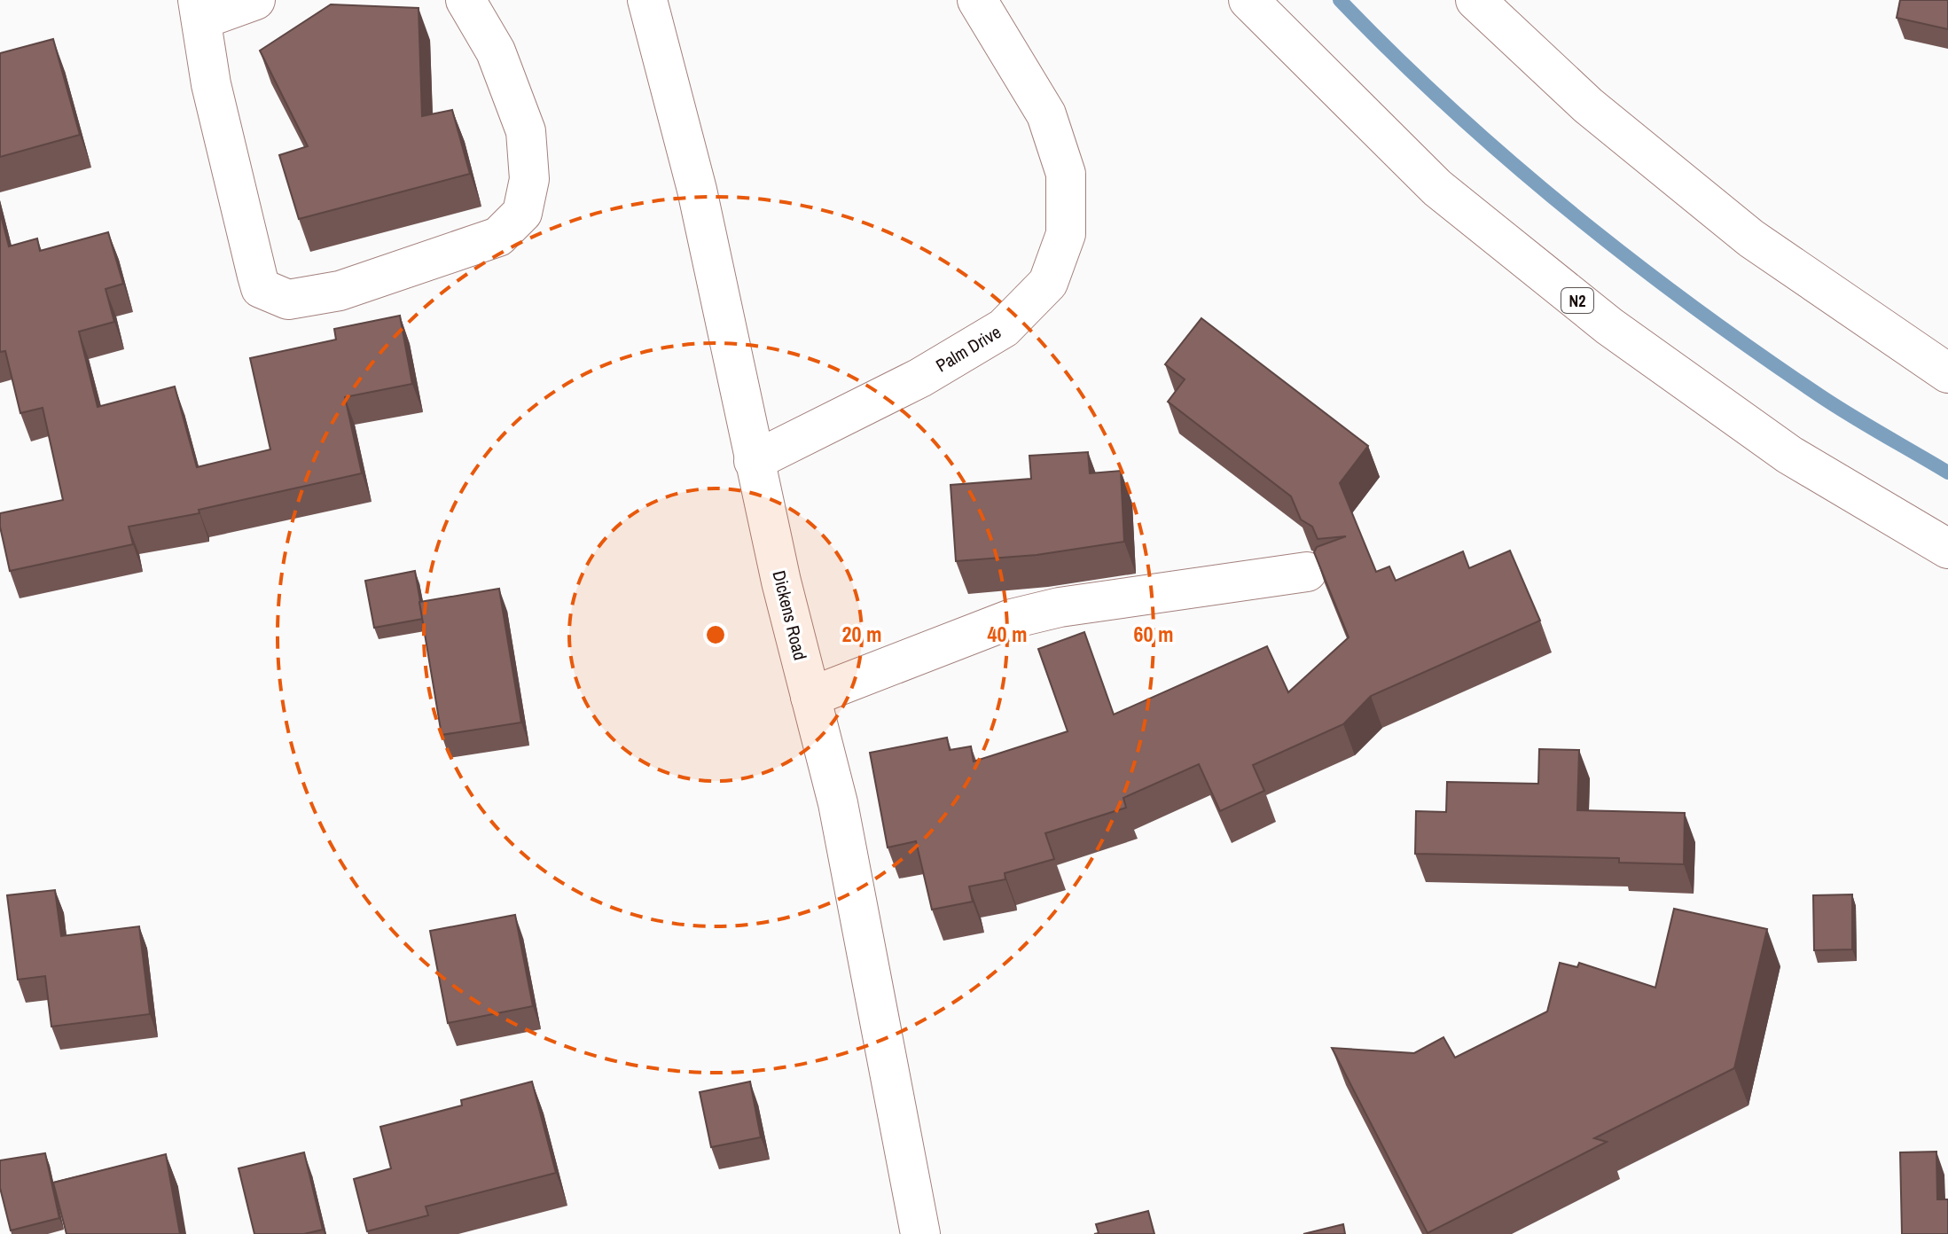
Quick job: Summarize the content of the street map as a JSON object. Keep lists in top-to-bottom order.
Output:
{
  "streets": {
    "main road": ["N2", "Palm Drive", "Dickens Road"]
  },
  "crossings": [
    ["Palm Drive", "Dickens Road"]
  ],
  "rings": ["20 m", "40 m", "60 m"]
}
